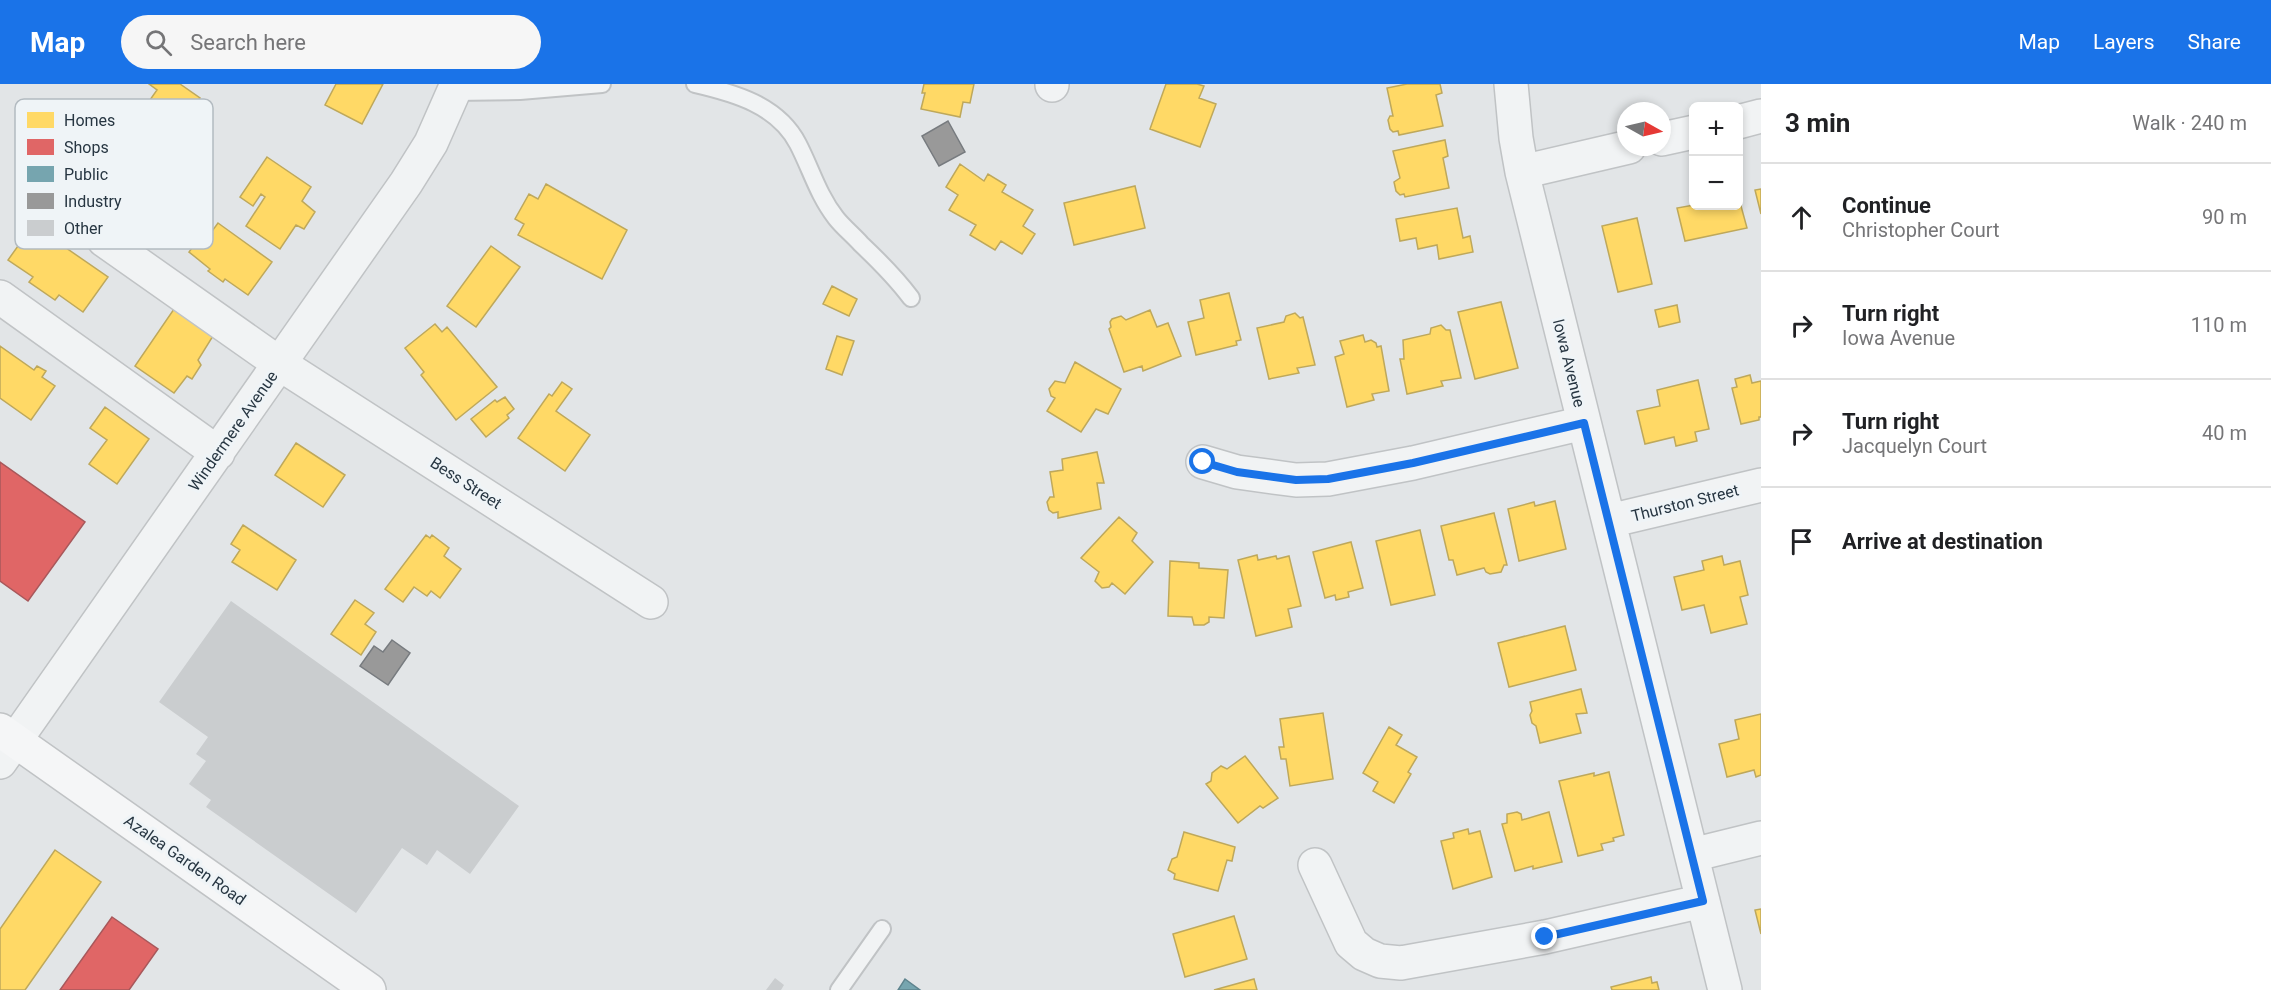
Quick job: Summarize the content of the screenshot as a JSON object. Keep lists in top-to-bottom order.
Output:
{
  "streets": {
    "main road": ["Azalea Garden Road"],
    "street": [
      "Iowa Avenue",
      "Windermere Avenue",
      "Bess Street",
      "Thurston Street"
    ]
  },
  "crossings": [
    ["Iowa Avenue", "Thurston Street"],
    ["Windermere Avenue", "Bess Street"],
    ["Windermere Avenue", "Azalea Garden Road"]
  ],
  "legend": [
    "Homes",
    "Shops",
    "Public",
    "Industry",
    "Other"
  ],
  "north": "right",
  "page": {
    "header": "Map",
    "search": "Search here",
    "nav": ["Map", "Layers", "Share"],
    "heading": ["3 min", "Walk · 240 m"],
    "map_buttons": ["+", "−"],
    "list": [
      ["Continue", "Christopher Court", "90 m"],
      ["Turn right", "Iowa Avenue", "110 m"],
      ["Turn right", "Jacquelyn Court", "40 m"],
      "Arrive at destination"
    ]
  }
}
